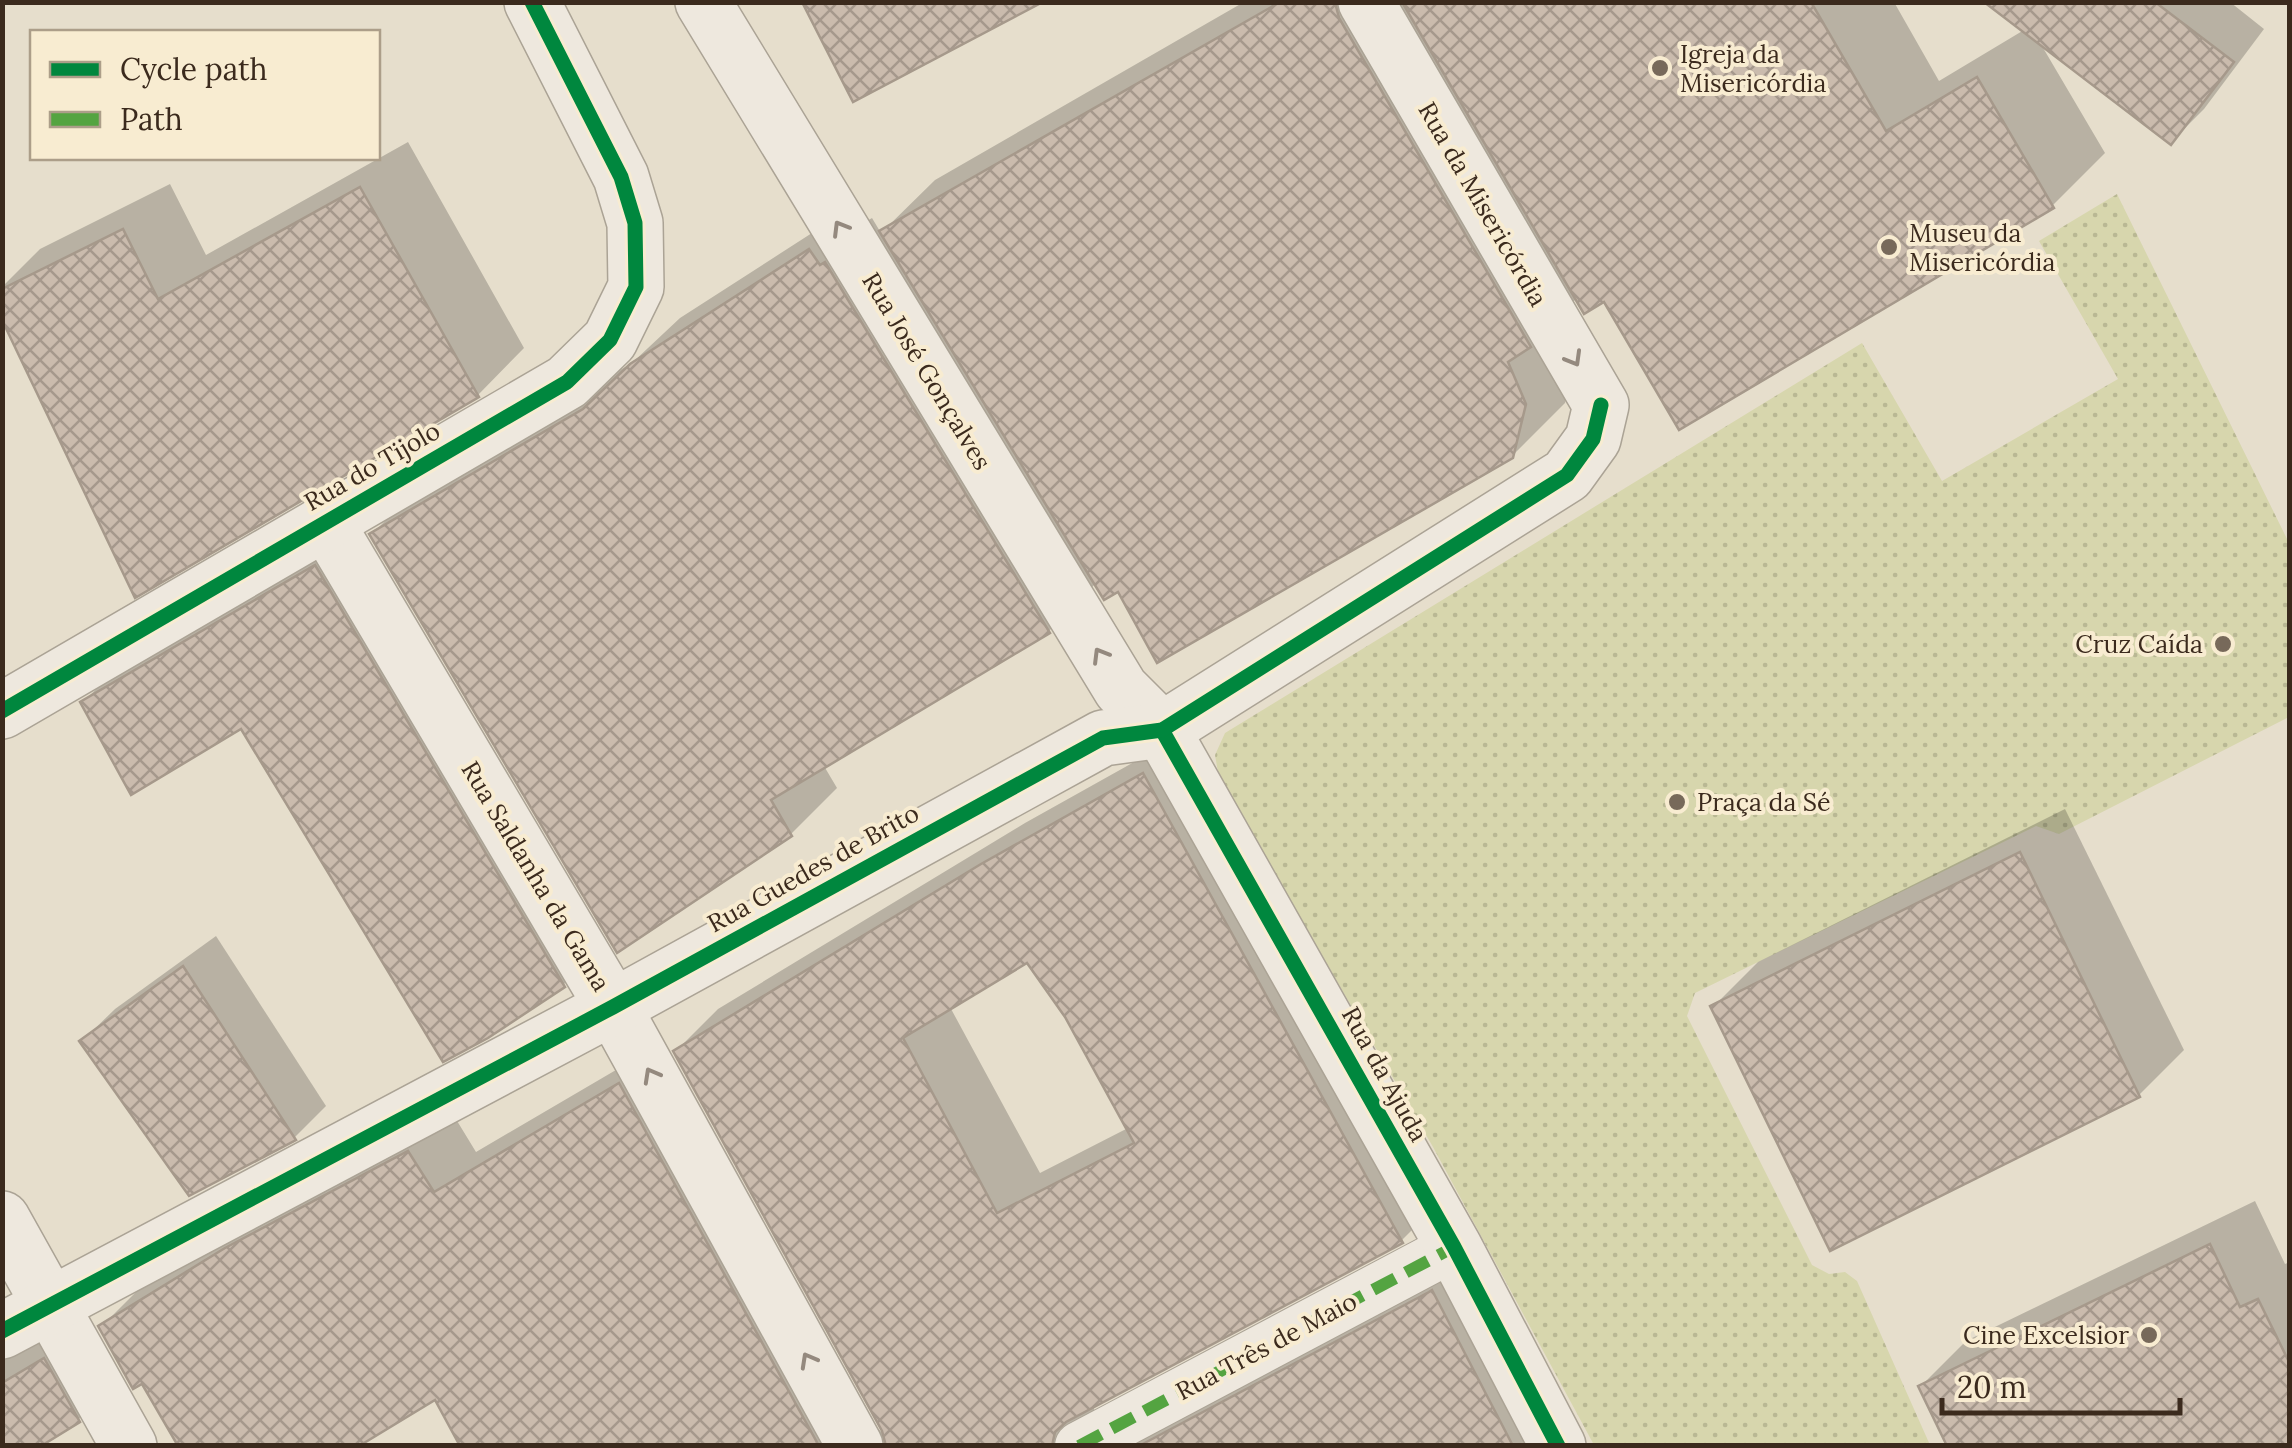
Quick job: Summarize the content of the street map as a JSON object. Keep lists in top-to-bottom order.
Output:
{
  "streets": {
    "street": [
      "Rua da Misericórdia",
      "Rua José Gonçalves",
      "Rua do Tijolo",
      "Rua Guedes de Brito",
      "Rua Saldanha da Gama",
      "Rua da Ajuda",
      "Rua Três de Maio"
    ]
  },
  "crossings": [
    ["Rua da Misericórdia", "Rua Guedes de Brito"],
    ["Rua José Gonçalves", "Rua Guedes de Brito"],
    ["Rua José Gonçalves", "Rua da Ajuda"],
    ["Rua do Tijolo", "Rua Saldanha da Gama"],
    ["Rua Guedes de Brito", "Rua Saldanha da Gama"],
    ["Rua Guedes de Brito", "Rua da Ajuda"],
    ["Rua da Ajuda", "Rua Três de Maio"]
  ],
  "one_way": ["Rua da Misericórdia", "Rua José Gonçalves", "Rua Saldanha da Gama"],
  "places": [
    "Igreja da Misericórdia",
    "Museu da Misericórdia",
    "Cruz Caída",
    "Praça da Sé",
    "Cine Excelsior"
  ],
  "legend": ["Cycle path", "Path"],
  "scale_bar": "20 m"
}
